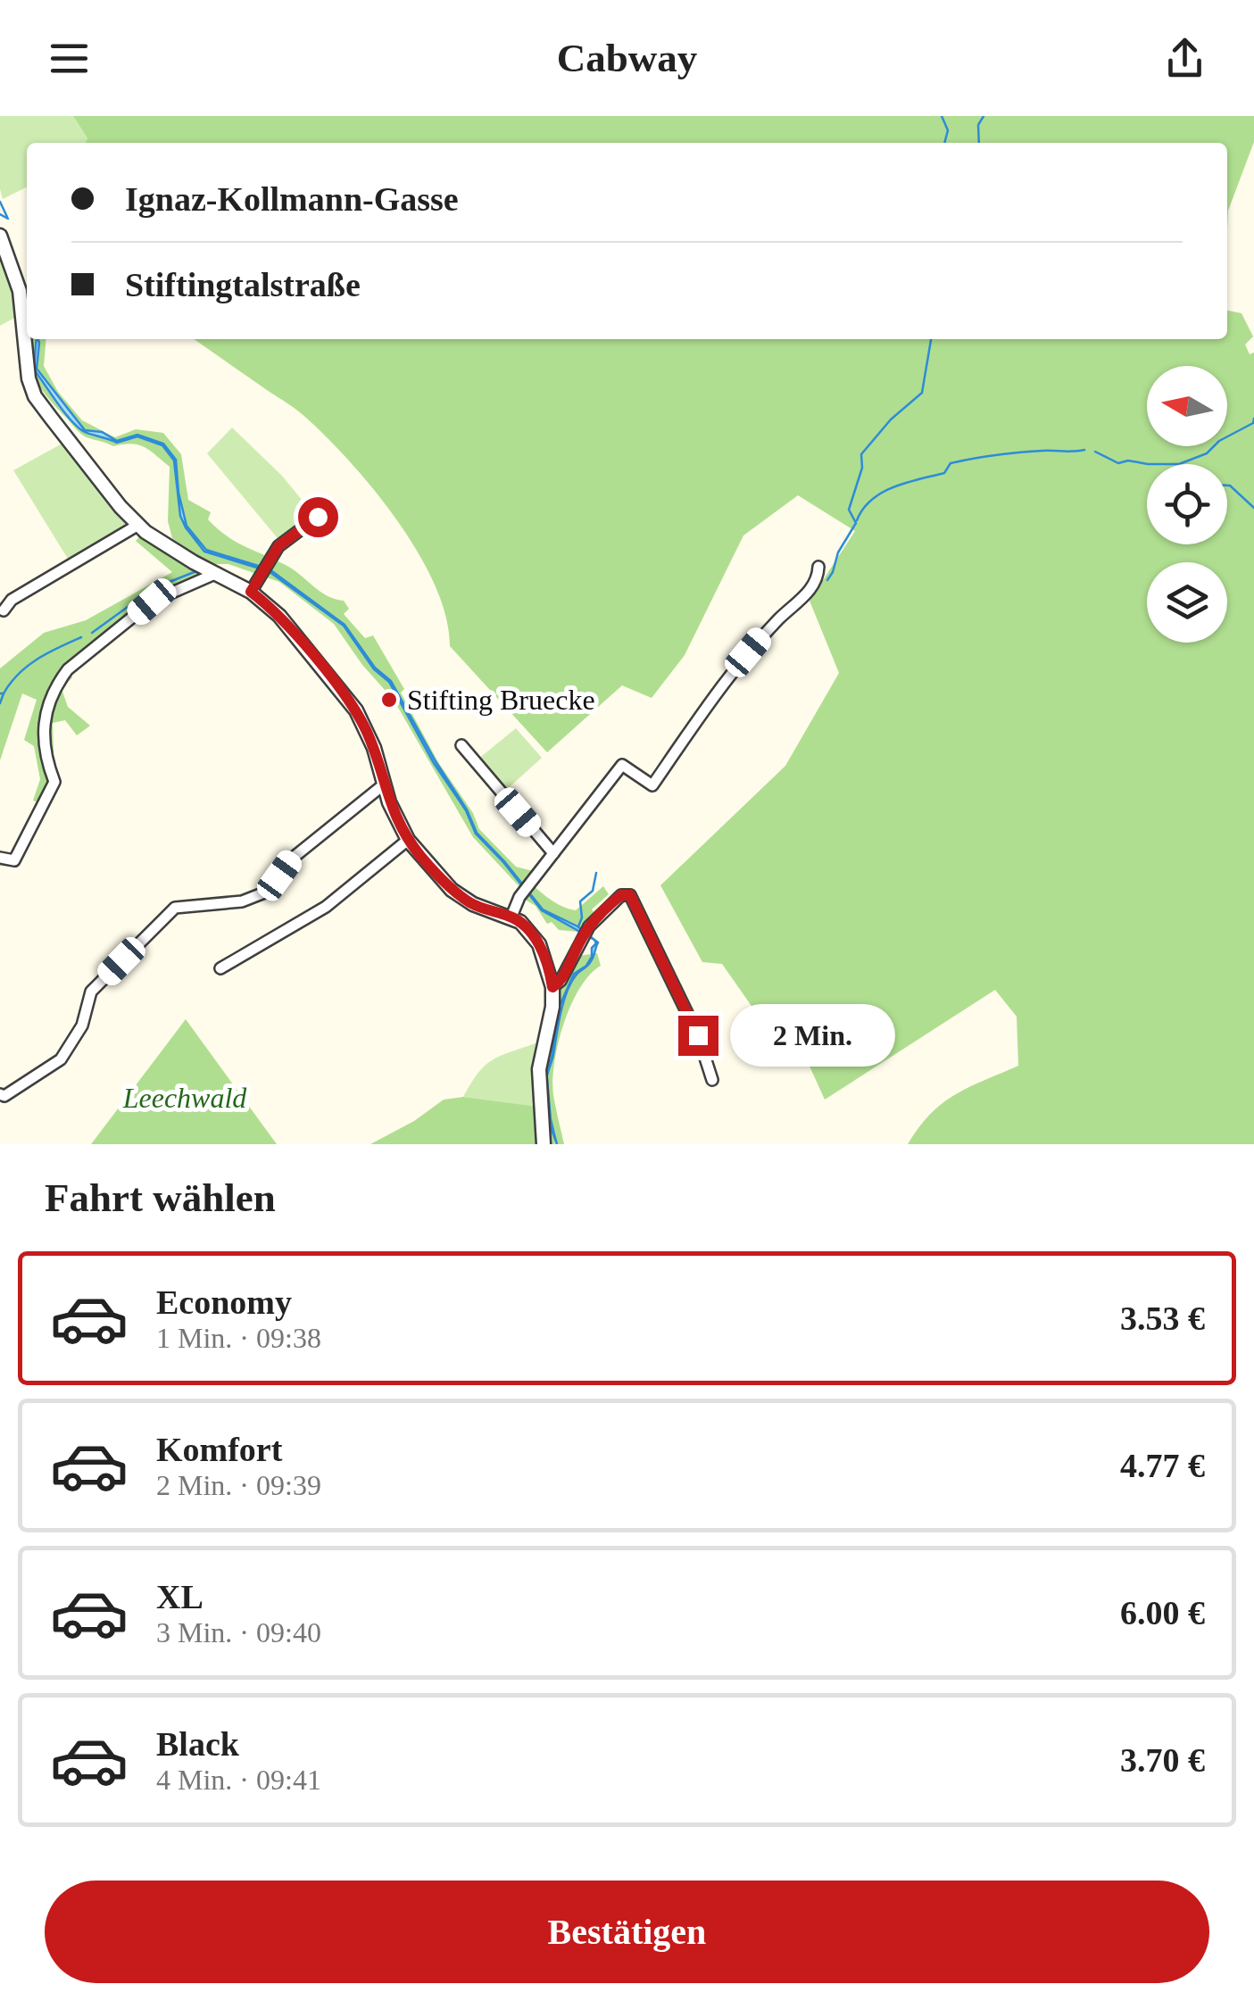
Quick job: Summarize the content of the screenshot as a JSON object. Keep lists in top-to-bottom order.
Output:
{
  "parks": ["Leechwald"],
  "places": ["Stifting Bruecke"],
  "north": "left",
  "page": {
    "header": "Cabway",
    "banner": ["Ignaz-Kollmann-Gasse", "Stiftingtalstraße"],
    "bubble": "2 Min.",
    "heading": "Fahrt wählen",
    "list": [
      {
        "name": "Economy",
        "note": "1 Min. · 09:38",
        "value": "3.53 €"
      },
      {
        "name": "Komfort",
        "note": "2 Min. · 09:39",
        "value": "4.77 €"
      },
      {
        "name": "XL",
        "note": "3 Min. · 09:40",
        "value": "6.00 €"
      },
      {
        "name": "Black",
        "note": "4 Min. · 09:41",
        "value": "3.70 €"
      }
    ],
    "buttons": "Bestätigen"
  }
}
